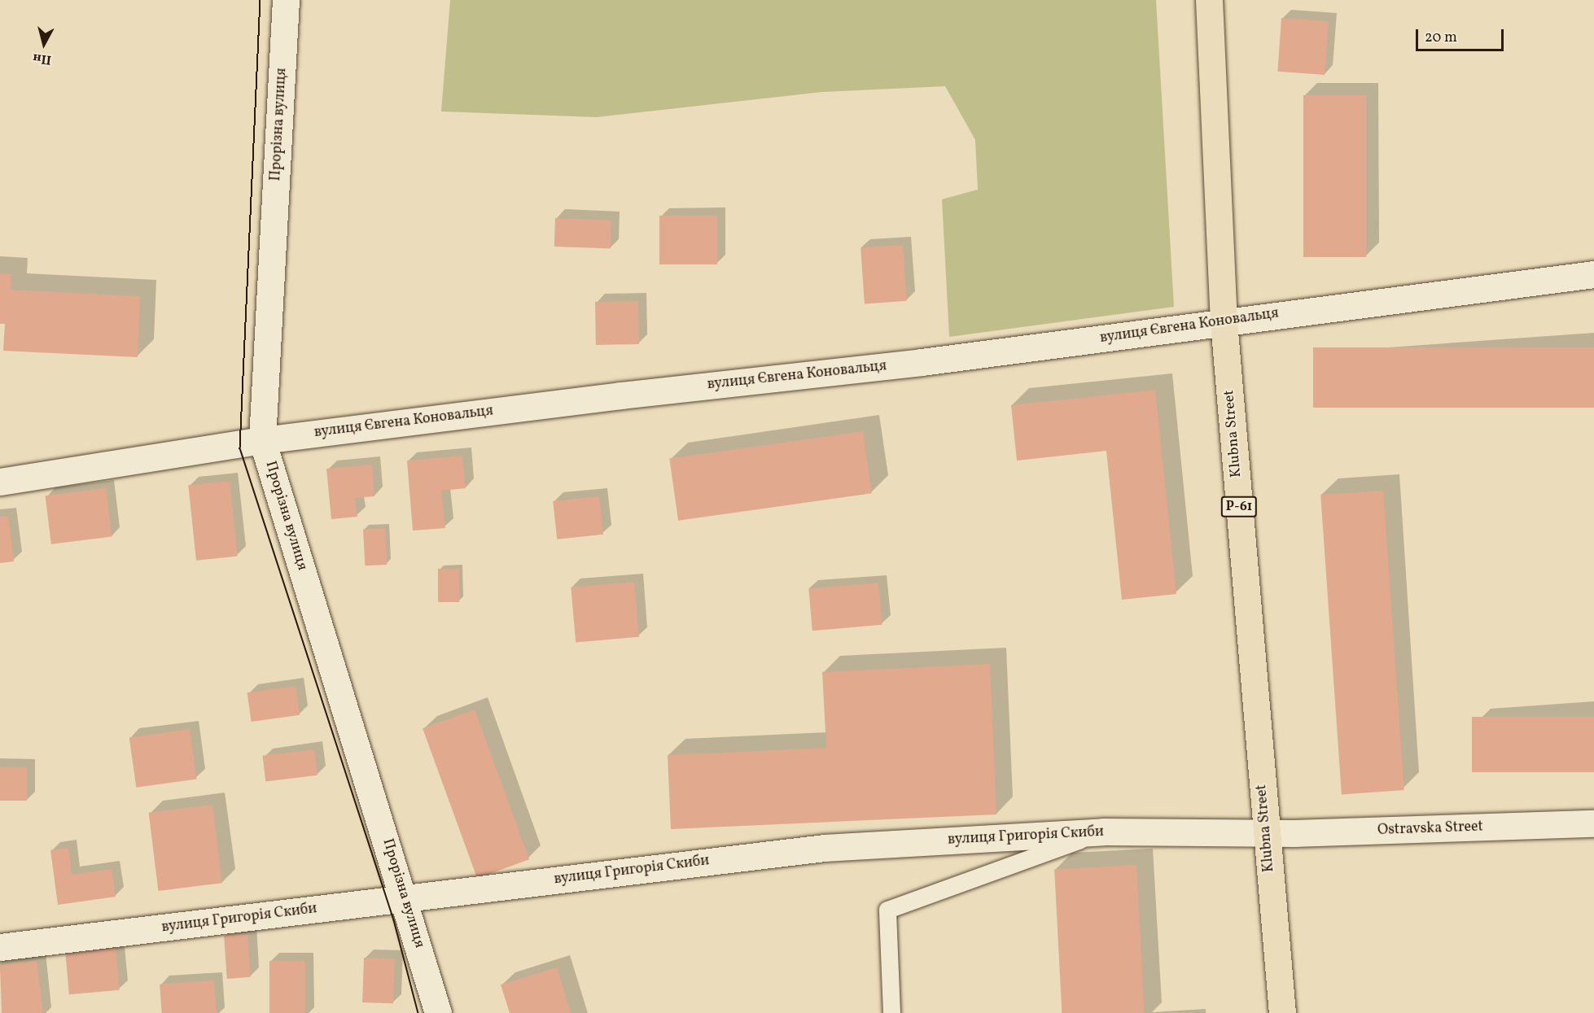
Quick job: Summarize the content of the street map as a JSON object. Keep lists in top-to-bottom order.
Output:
{
  "streets": {
    "main road": ["Klubna Street", "Р-61"],
    "street": [
      "Прорізна вулиця",
      "вулиця Євгена Коновальця",
      "Ostravska Street",
      "вулиця Григорія Скиби"
    ]
  },
  "crossings": [
    ["Прорізна вулиця", "вулиця Євгена Коновальця"],
    ["Прорізна вулиця", "вулиця Григорія Скиби"],
    ["вулиця Євгена Коновальця", "Klubna Street"],
    ["Klubna Street", "Ostravska Street"],
    ["Klubna Street", "вулиця Григорія Скиби"],
    ["Ostravska Street", "вулиця Григорія Скиби"]
  ],
  "scale_bar": "20 m",
  "north": "bottom"
}
